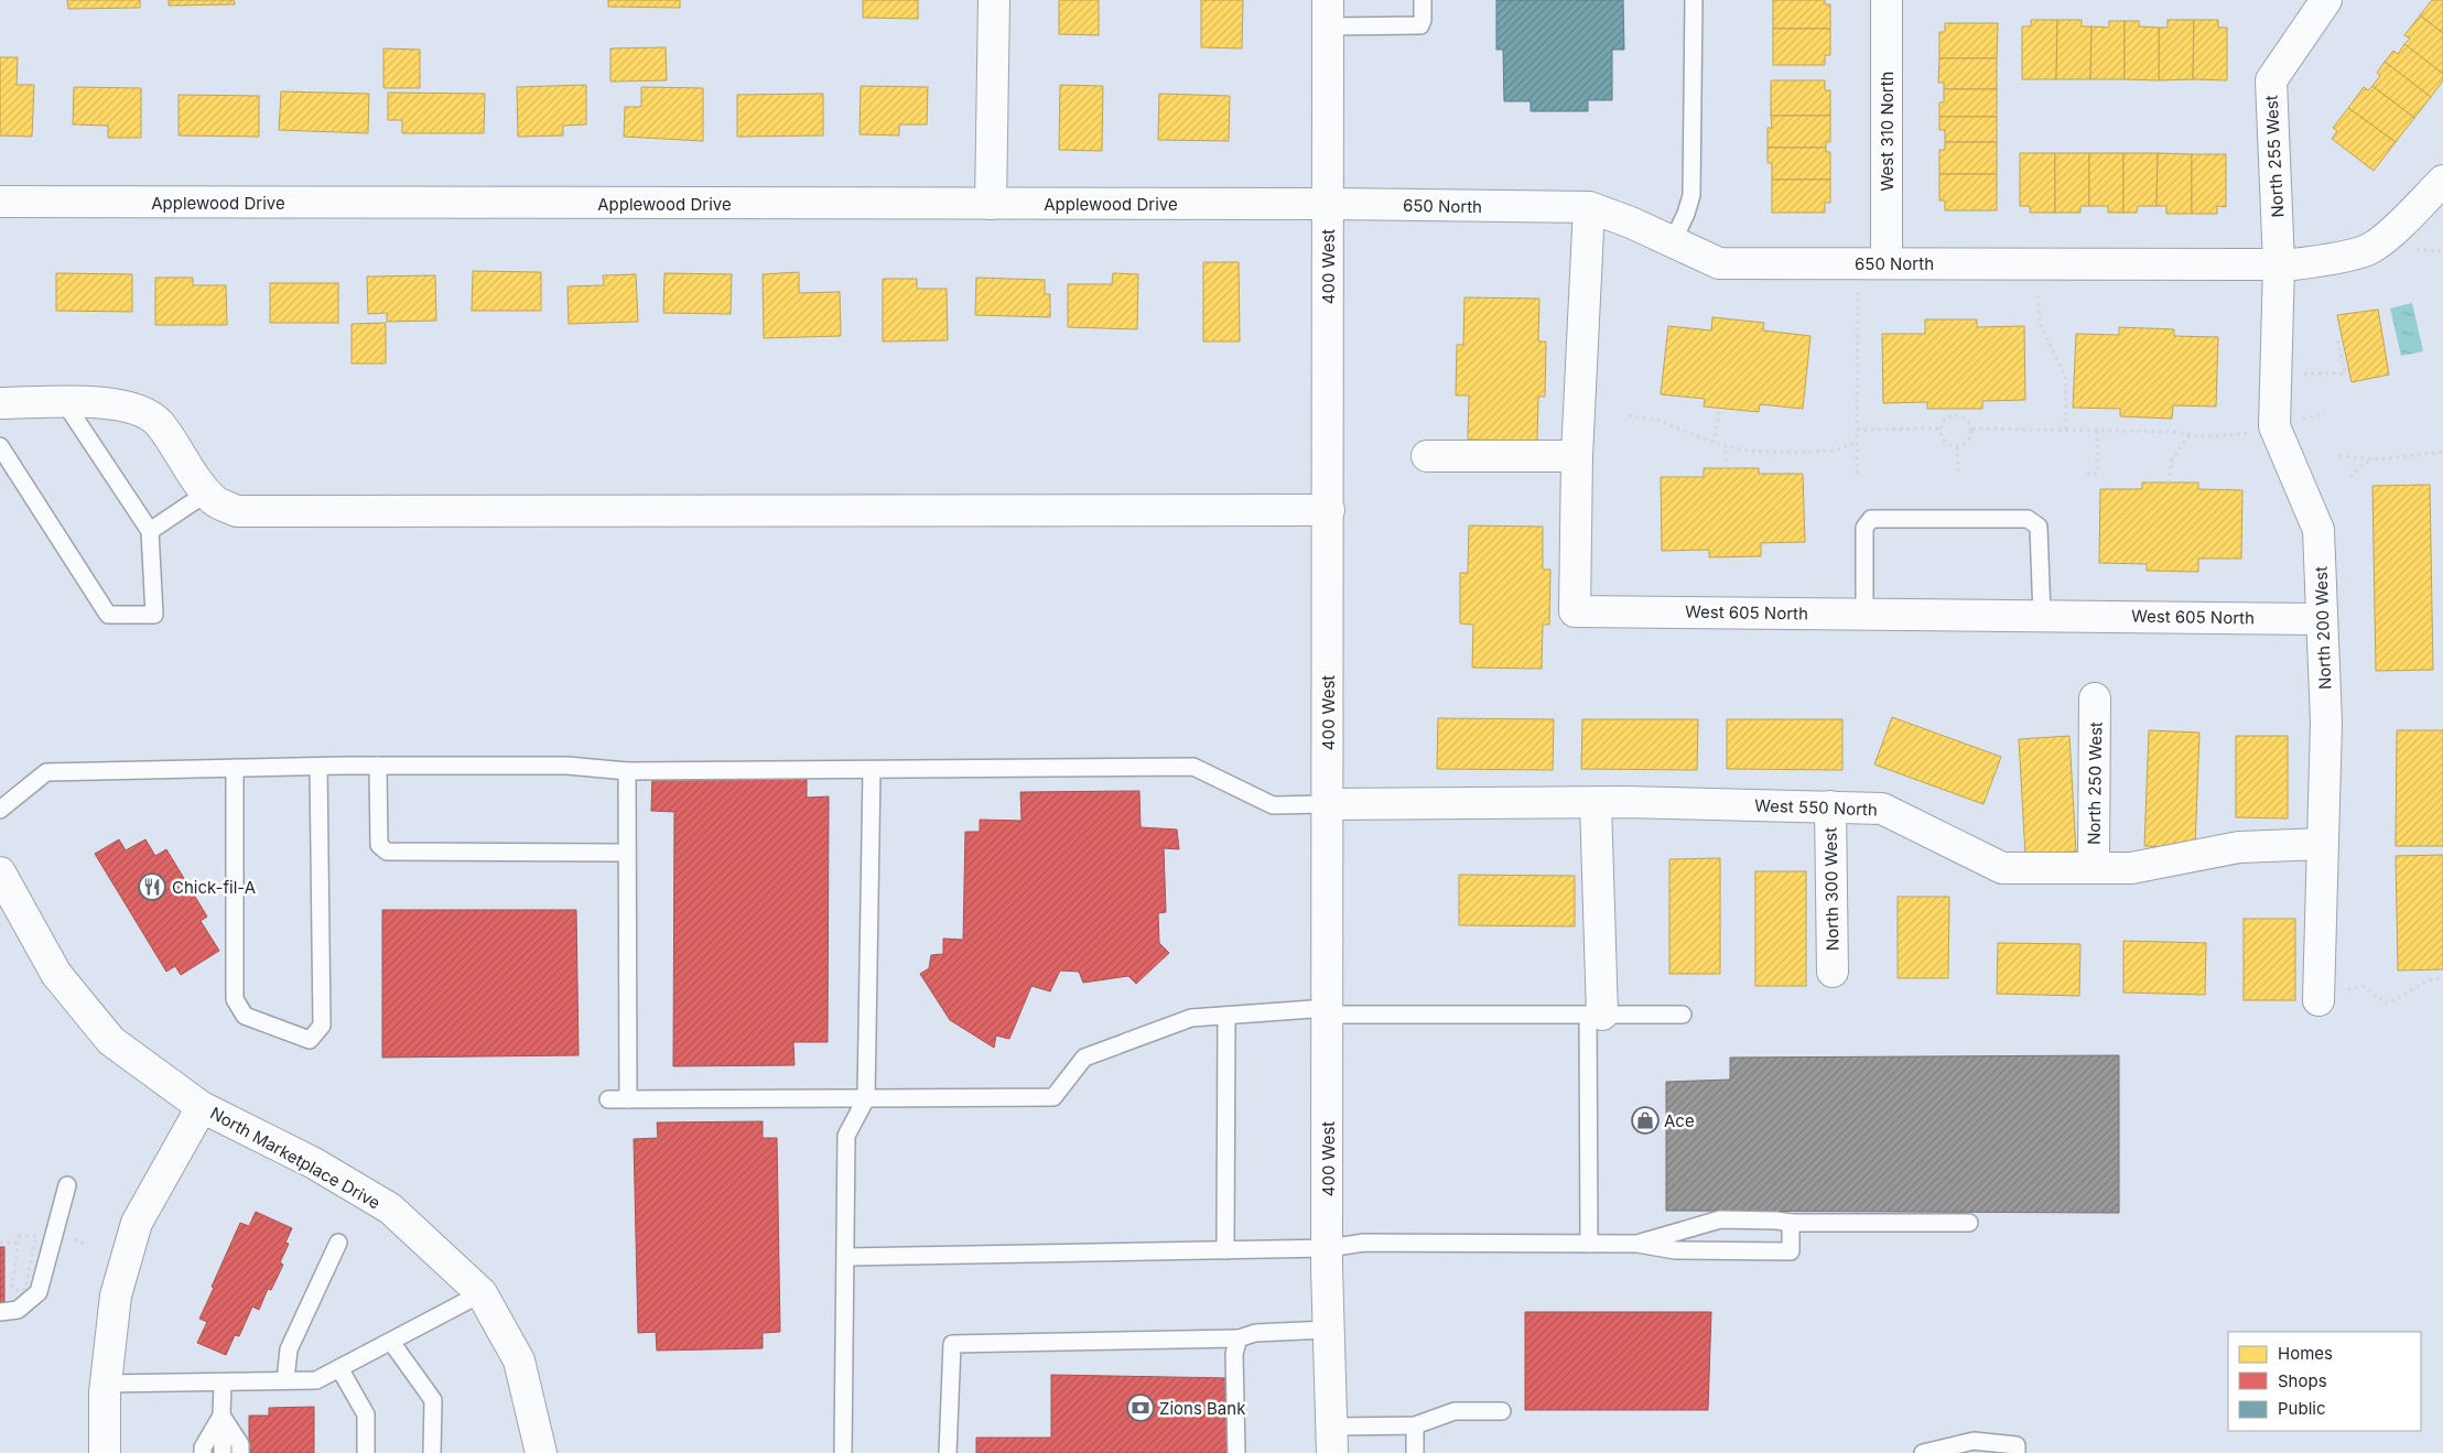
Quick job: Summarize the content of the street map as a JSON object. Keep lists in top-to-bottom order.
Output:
{
  "streets": {
    "street": [
      "West 310 North",
      "North 255 West",
      "Applewood Drive",
      "650 North",
      "400 West",
      "West 605 North",
      "North 200 West",
      "North 250 West",
      "West 550 North",
      "North 300 West",
      "North Marketplace Drive"
    ]
  },
  "crossings": [
    ["West 310 North", "650 North"],
    ["North 255 West", "650 North"],
    ["North 255 West", "North 200 West"],
    ["Applewood Drive", "650 North"],
    ["Applewood Drive", "400 West"],
    ["650 North", "400 West"],
    ["650 North", "West 605 North"],
    ["650 North", "North 200 West"],
    ["400 West", "West 550 North"],
    ["West 605 North", "North 200 West"],
    ["North 200 West", "West 550 North"],
    ["North 250 West", "West 550 North"],
    ["West 550 North", "North 300 West"]
  ],
  "places": {
    "restaurant": ["Chick-fil-A"],
    "shop": ["Ace"],
    "bank": ["Zions Bank"]
  },
  "legend": ["Homes", "Shops", "Public"]
}
